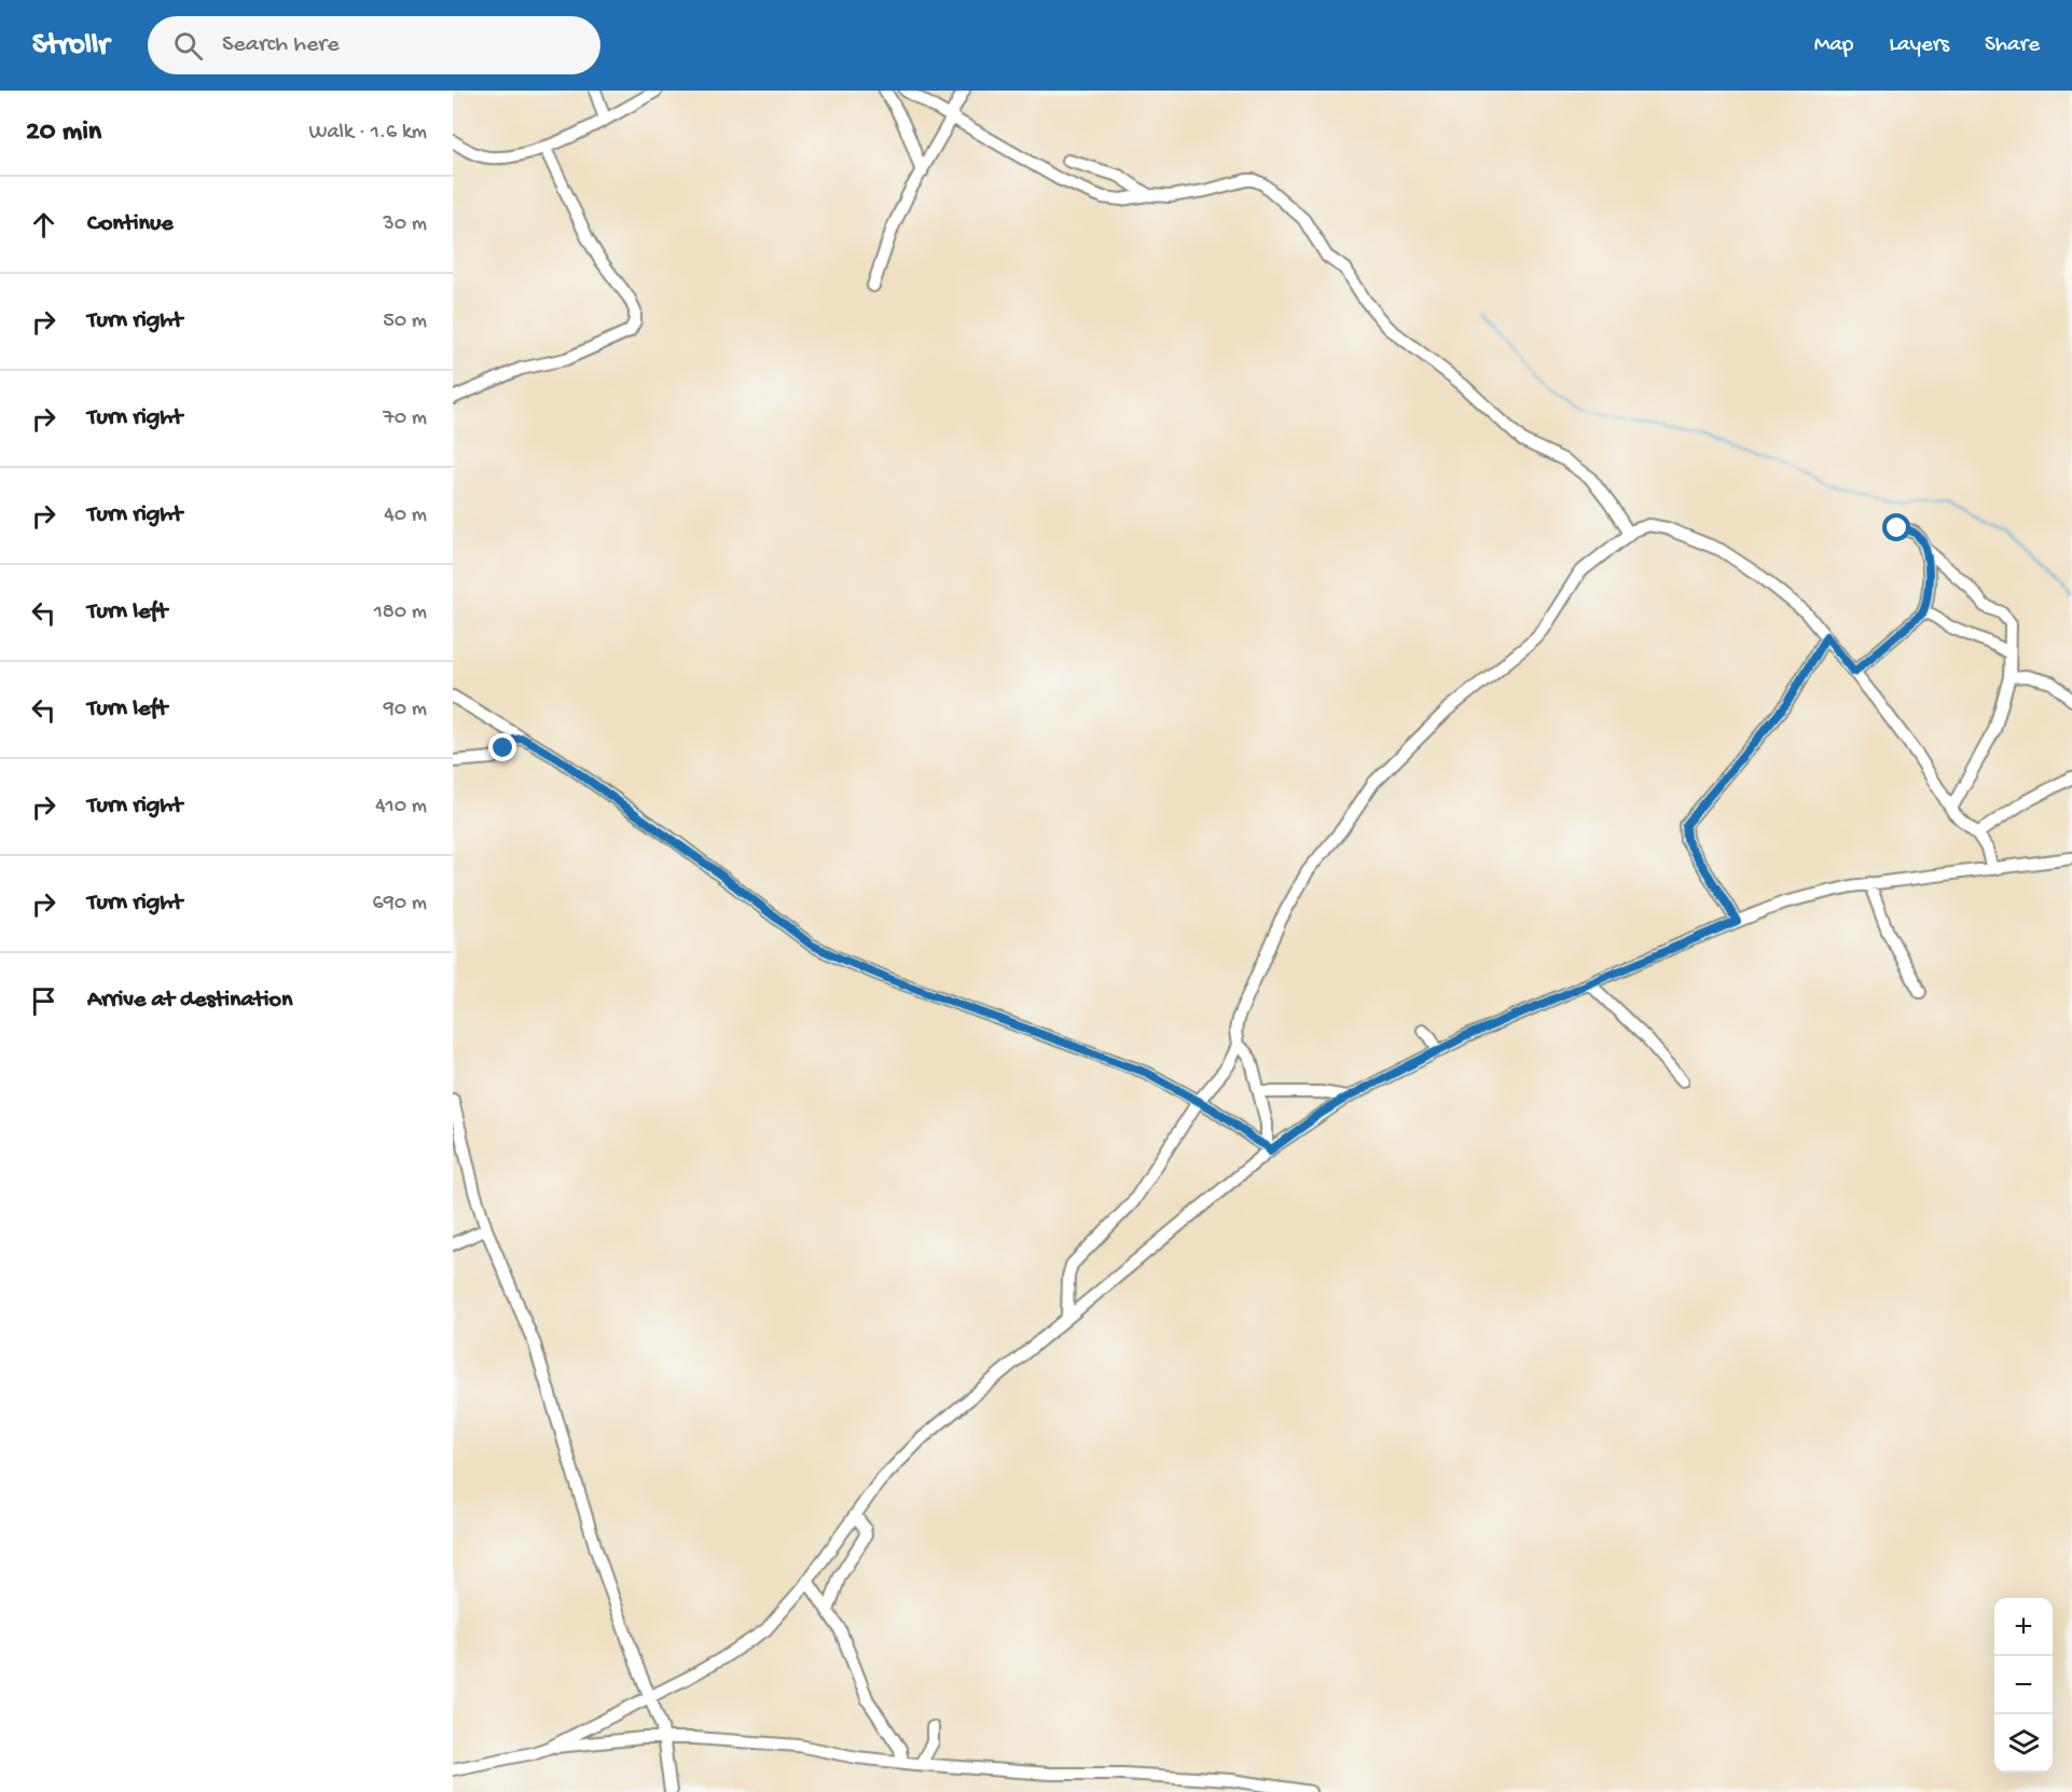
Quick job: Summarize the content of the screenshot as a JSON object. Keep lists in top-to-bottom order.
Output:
{
  "page": {
    "header": "Strollr",
    "search": "Search here",
    "nav": ["Map", "Layers", "Share"],
    "heading": ["20 min", "Walk · 1.6 km"],
    "list": [
      ["Continue", "30 m"],
      ["Turn right", "50 m"],
      ["Turn right", "70 m"],
      ["Turn right", "40 m"],
      ["Turn left", "180 m"],
      ["Turn left", "90 m"],
      ["Turn right", "410 m"],
      ["Turn right", "690 m"],
      "Arrive at destination"
    ],
    "map_buttons": ["+", "−"]
  }
}
